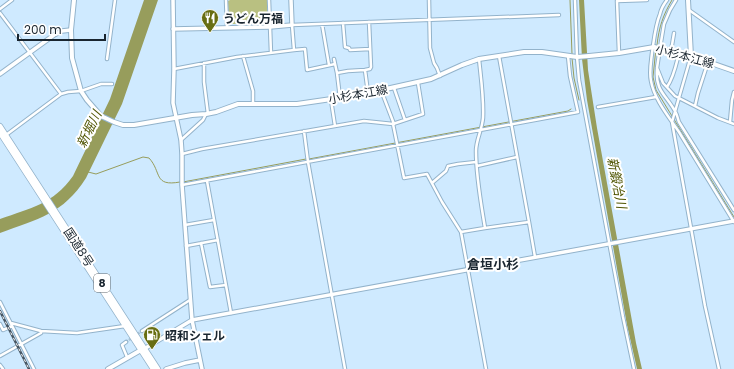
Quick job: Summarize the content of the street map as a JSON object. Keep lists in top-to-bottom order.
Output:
{
  "streets": {
    "highway": ["国道8号", "8"],
    "main road": ["小杉本江線"]
  },
  "districts": ["倉垣小杉"],
  "water": ["新堀川", "新鍛冶川"],
  "places": {
    "restaurant": ["うどん万福"],
    "fuel station": ["昭和シェル"]
  },
  "scale_bar": "200 m"
}
